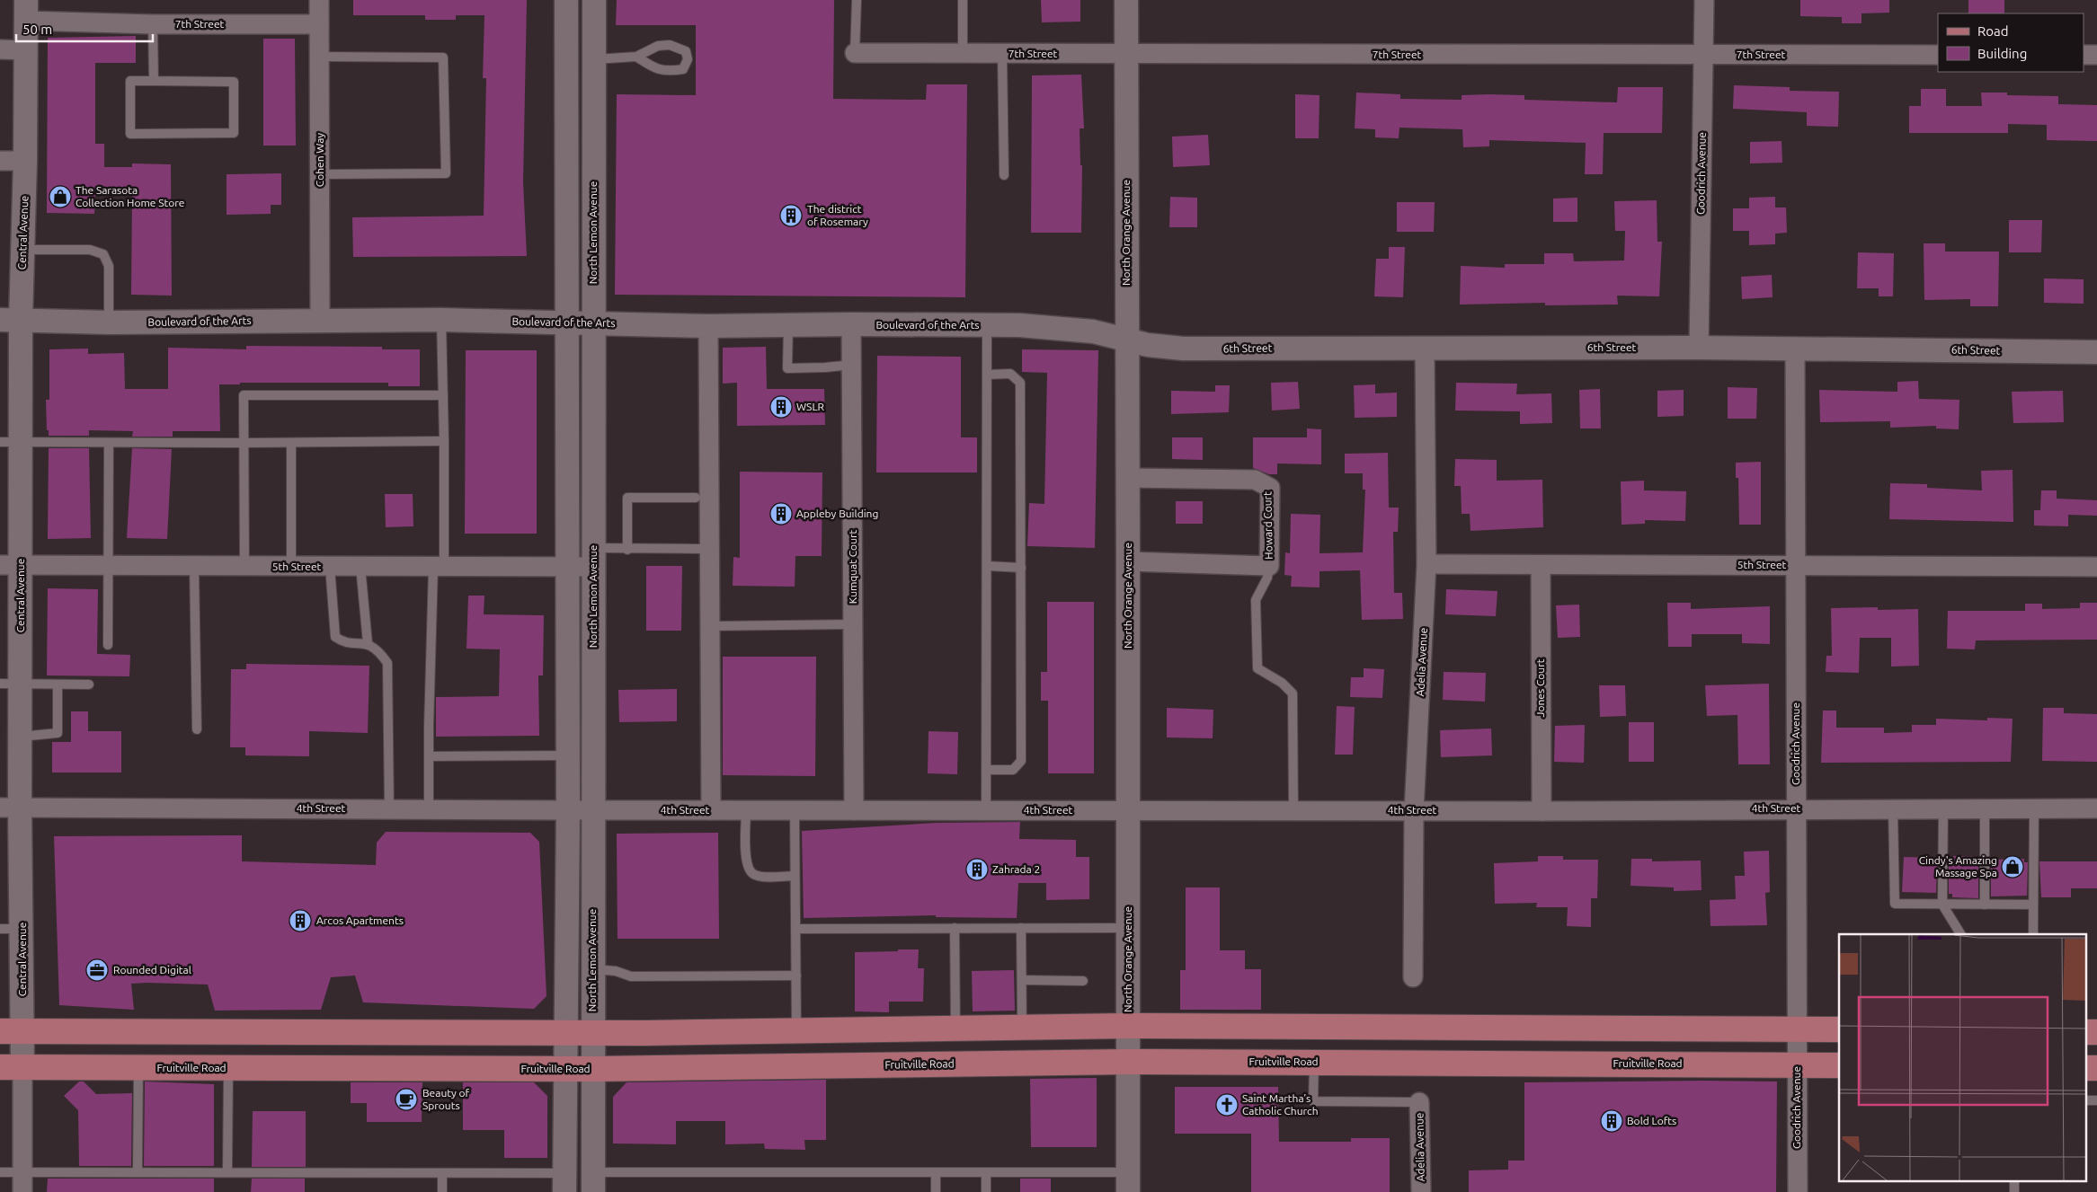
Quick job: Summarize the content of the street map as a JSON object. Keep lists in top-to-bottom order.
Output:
{
  "streets": {
    "main road": ["Fruitville Road"],
    "street": [
      "7th Street",
      "Cohen Way",
      "Goodrich Avenue",
      "Central Avenue",
      "North Lemon Avenue",
      "North Orange Avenue",
      "Boulevard of the Arts",
      "6th Street",
      "Howard Court",
      "5th Street",
      "Kumquat Court",
      "Adelia Avenue",
      "Jones Court",
      "4th Street"
    ]
  },
  "crossings": [
    ["7th Street", "Cohen Way"],
    ["7th Street", "Goodrich Avenue"],
    ["7th Street", "Central Avenue"],
    ["7th Street", "North Orange Avenue"],
    ["Cohen Way", "Boulevard of the Arts"],
    ["Goodrich Avenue", "6th Street"],
    ["Goodrich Avenue", "5th Street"],
    ["Goodrich Avenue", "4th Street"],
    ["Goodrich Avenue", "Fruitville Road"],
    ["Central Avenue", "Boulevard of the Arts"],
    ["Central Avenue", "5th Street"],
    ["Central Avenue", "4th Street"],
    ["Central Avenue", "Fruitville Road"],
    ["North Lemon Avenue", "Boulevard of the Arts"],
    ["North Lemon Avenue", "5th Street"],
    ["North Lemon Avenue", "4th Street"],
    ["North Lemon Avenue", "Fruitville Road"],
    ["North Orange Avenue", "Boulevard of the Arts"],
    ["North Orange Avenue", "6th Street"],
    ["North Orange Avenue", "Howard Court"],
    ["North Orange Avenue", "4th Street"],
    ["North Orange Avenue", "Fruitville Road"],
    ["Boulevard of the Arts", "6th Street"],
    ["Boulevard of the Arts", "Kumquat Court"],
    ["6th Street", "Adelia Avenue"],
    ["5th Street", "Adelia Avenue"],
    ["5th Street", "Jones Court"],
    ["Kumquat Court", "4th Street"],
    ["Adelia Avenue", "4th Street"],
    ["Jones Court", "4th Street"]
  ],
  "places": {
    "shop": ["The Sarasota Collection Home Store", "Cindy's Amazing Massage Spa"],
    "building": [
      "The district of Rosemary",
      "WSLR",
      "Appleby Building",
      "Zahrada 2",
      "Arcos Apartments",
      "Bold Lofts"
    ],
    "office": ["Rounded Digital"],
    "cafe": ["Beauty of Sprouts"],
    "church": ["Saint Martha’s Catholic Church"]
  },
  "legend": ["Road", "Building"],
  "scale_bar": "50 m"
}
